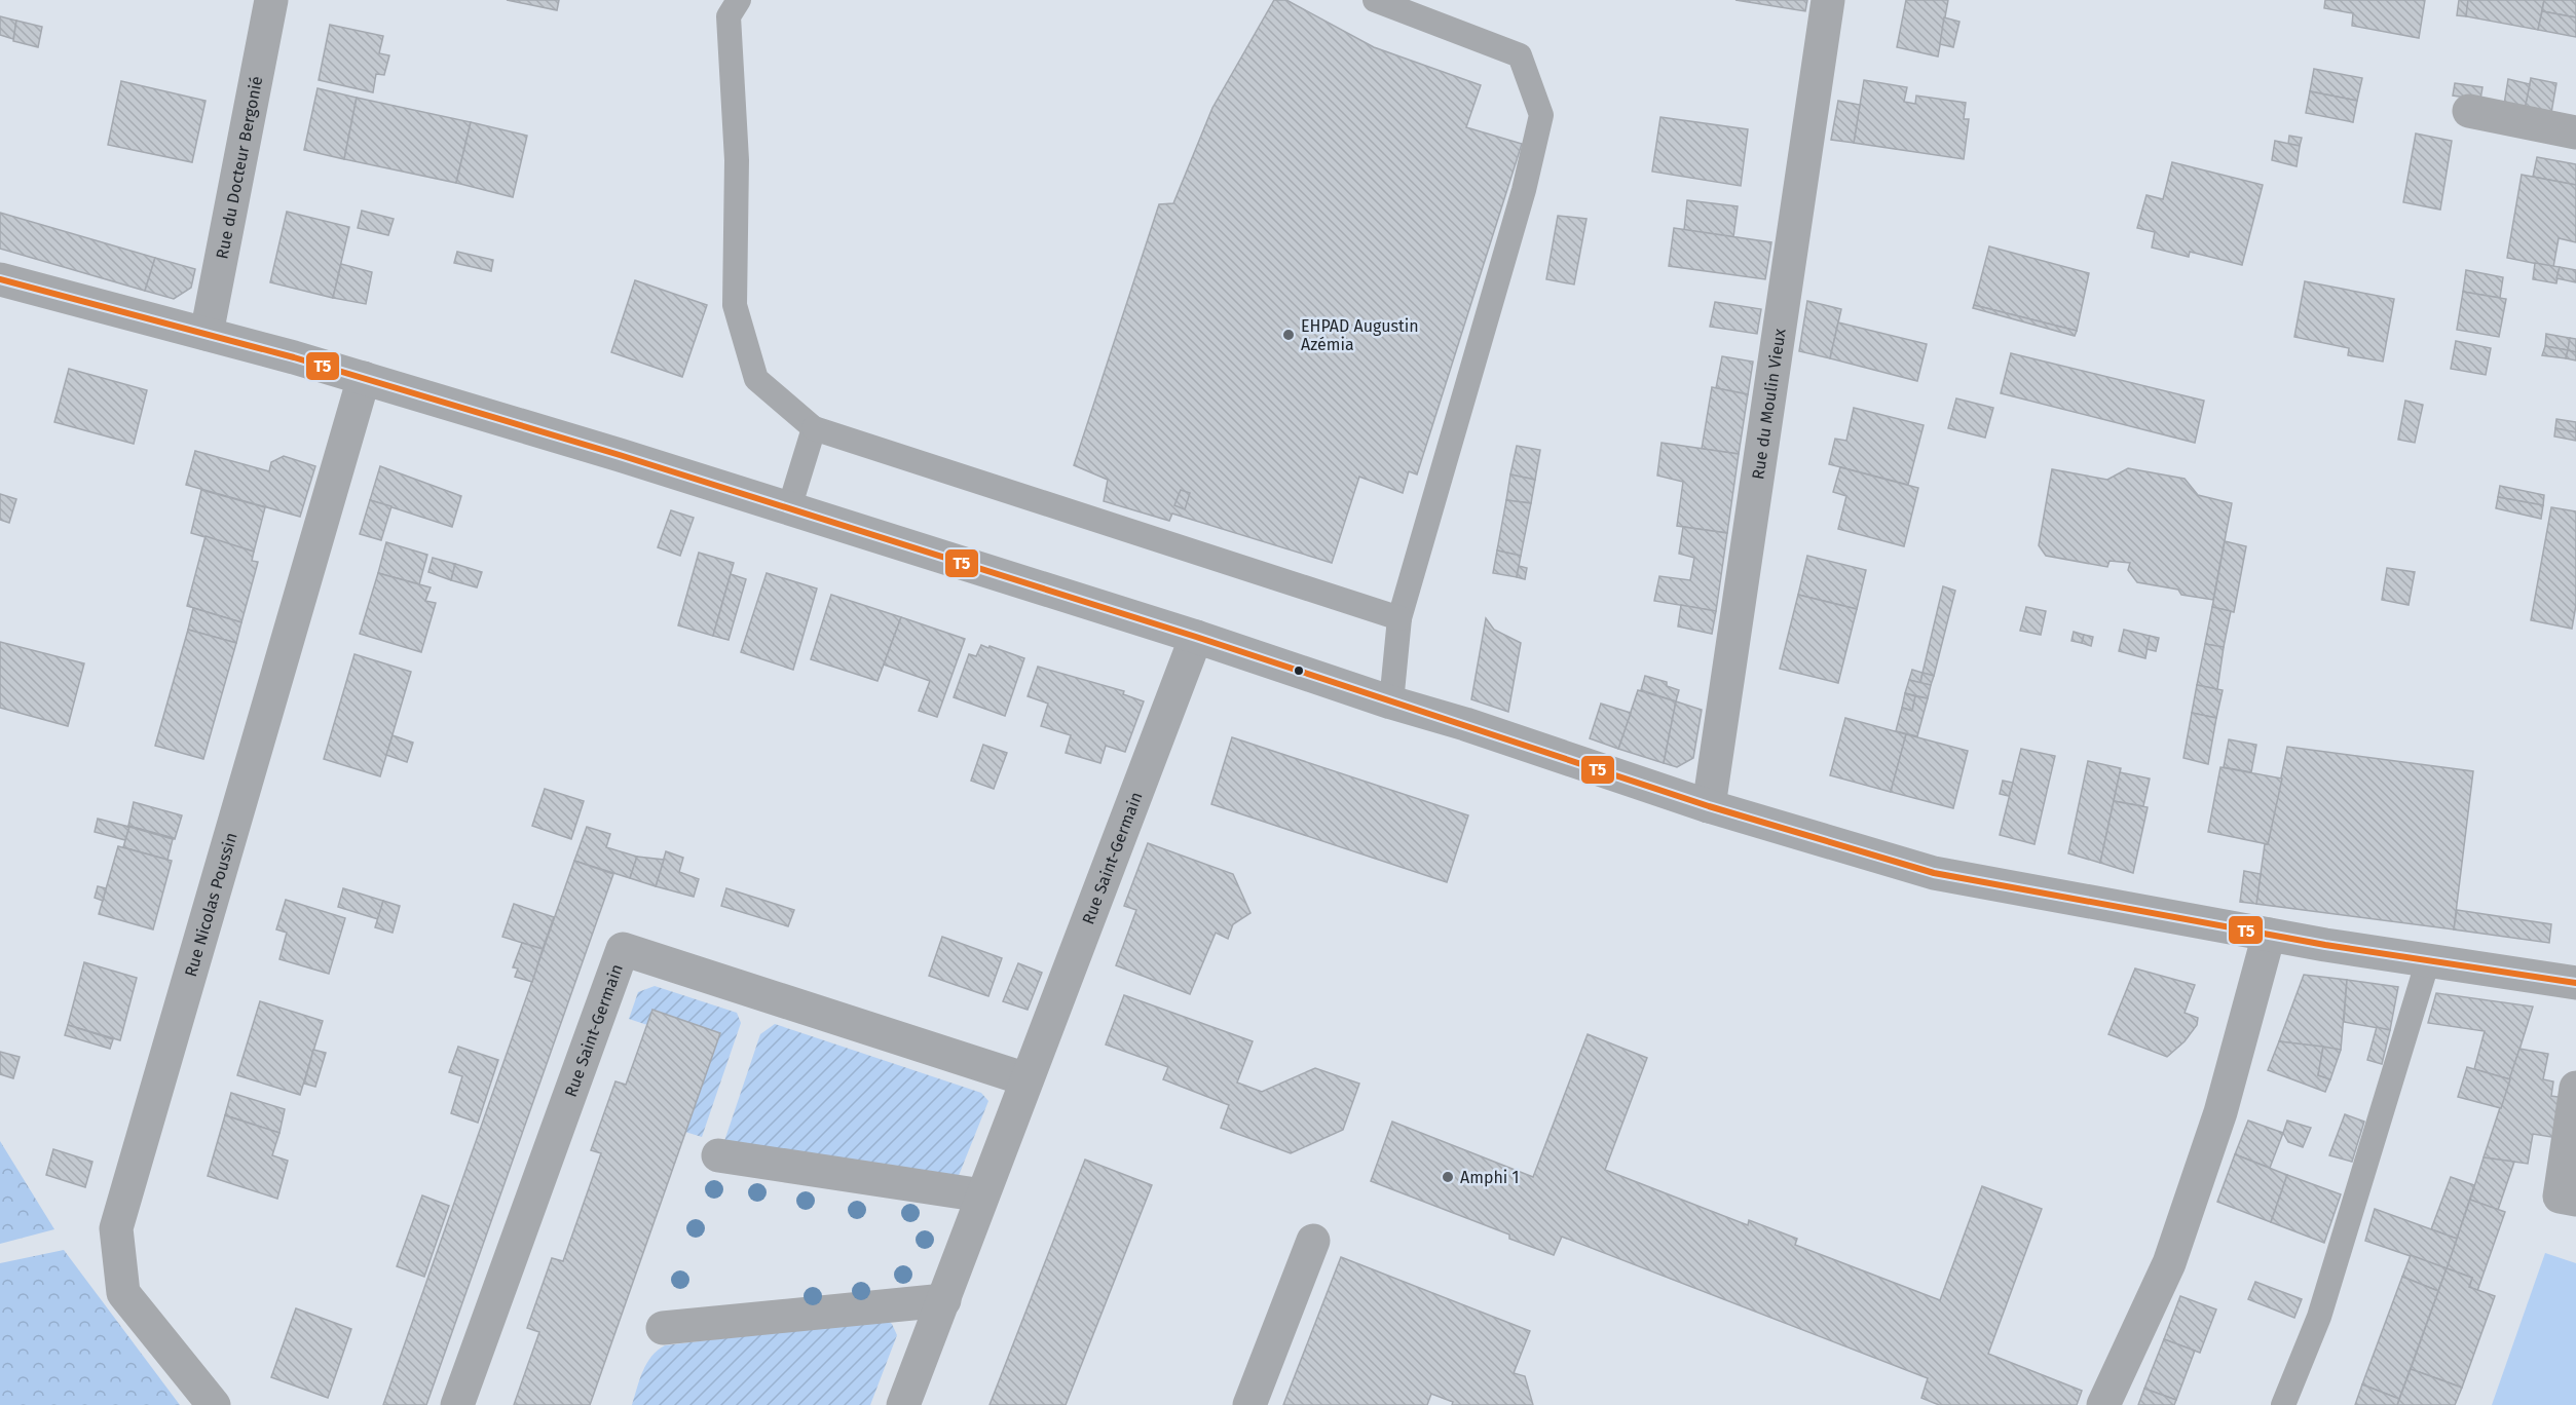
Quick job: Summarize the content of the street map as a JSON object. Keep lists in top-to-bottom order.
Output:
{
  "streets": {
    "street": [
      "Rue du Docteur Bergonié",
      "Rue du Moulin Vieux",
      "Rue Saint-Germain",
      "Rue Nicolas Poussin"
    ]
  },
  "places": ["EHPAD Augustin Azémia", "Amphi 1"],
  "lines": ["transit line T5"]
}
